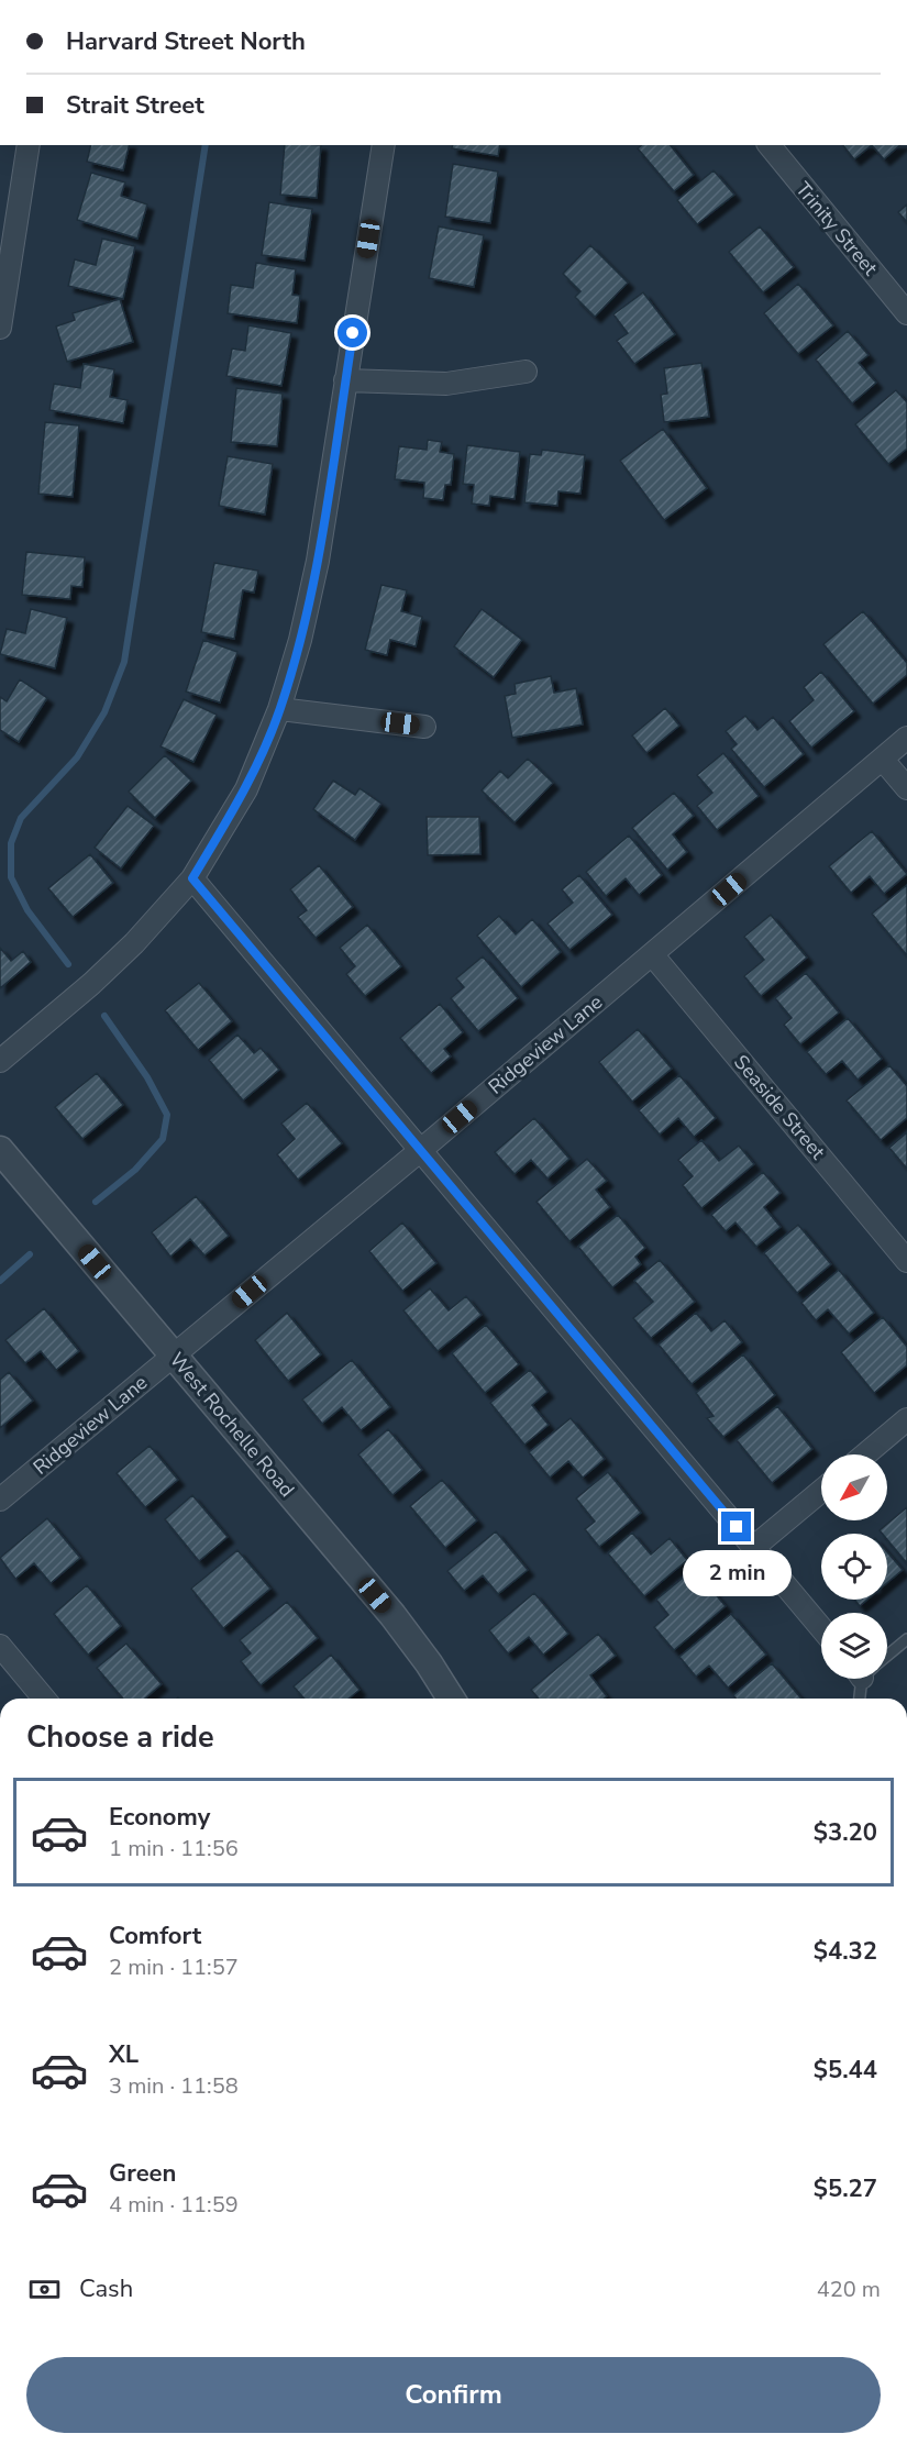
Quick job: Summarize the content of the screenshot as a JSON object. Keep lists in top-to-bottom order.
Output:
{
  "streets": {
    "street": [
      "Trinity Street",
      "Ridgeview Lane",
      "Seaside Street",
      "West Rochelle Road"
    ]
  },
  "crossings": [
    ["Ridgeview Lane", "Seaside Street"],
    ["Ridgeview Lane", "West Rochelle Road"]
  ],
  "north": "bottom left",
  "page": {
    "banner": ["Harvard Street North", "Strait Street"],
    "bubble": "2 min",
    "heading": "Choose a ride",
    "list": [
      {
        "name": "Economy",
        "note": "1 min · 11:56",
        "value": "$3.20"
      },
      {
        "name": "Comfort",
        "note": "2 min · 11:57",
        "value": "$4.32"
      },
      {
        "name": "XL",
        "note": "3 min · 11:58",
        "value": "$5.44"
      },
      {
        "name": "Green",
        "note": "4 min · 11:59",
        "value": "$5.27"
      }
    ],
    "pay": ["Cash", "420 m"],
    "buttons": "Confirm"
  }
}
